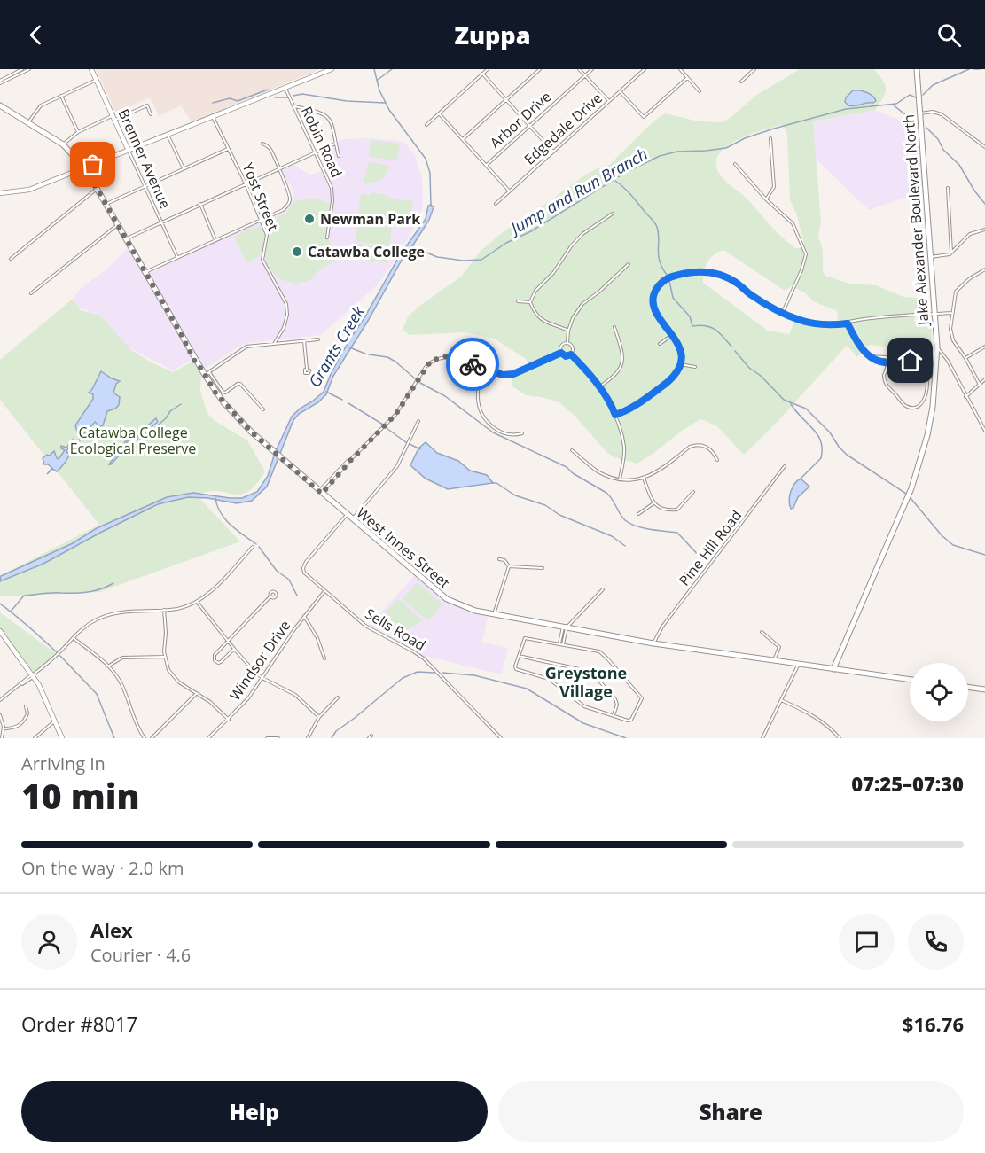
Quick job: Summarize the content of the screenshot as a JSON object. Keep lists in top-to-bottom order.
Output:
{
  "streets": {
    "main road": ["Jake Alexander Boulevard North", "West Innes Street"],
    "street": [
      "Arbor Drive",
      "Edgedale Drive",
      "Robin Road",
      "Brenner Avenue",
      "Yost Street",
      "Pine Hill Road",
      "Sells Road",
      "Windsor Drive"
    ]
  },
  "crossings": [
    ["Jake Alexander Boulevard North", "West Innes Street"],
    ["West Innes Street", "Pine Hill Road"],
    ["West Innes Street", "Sells Road"],
    ["Sells Road", "Windsor Drive"]
  ],
  "districts": ["Greystone Village"],
  "water": ["Jump and Run Branch", "Grants Creek"],
  "parks": ["Catawba College Ecological Preserve"],
  "places": ["Newman Park", "Catawba College"],
  "page": {
    "header": "Zuppa",
    "heading": ["10 min", "Arriving in", "07:25–07:30"],
    "panel": [
      "Alex",
      "Courier · 4.6",
      "Order #8017",
      "$16.76"
    ],
    "bar": "On the way · 2.0 km",
    "buttons": ["Help", "Share"]
  }
}
